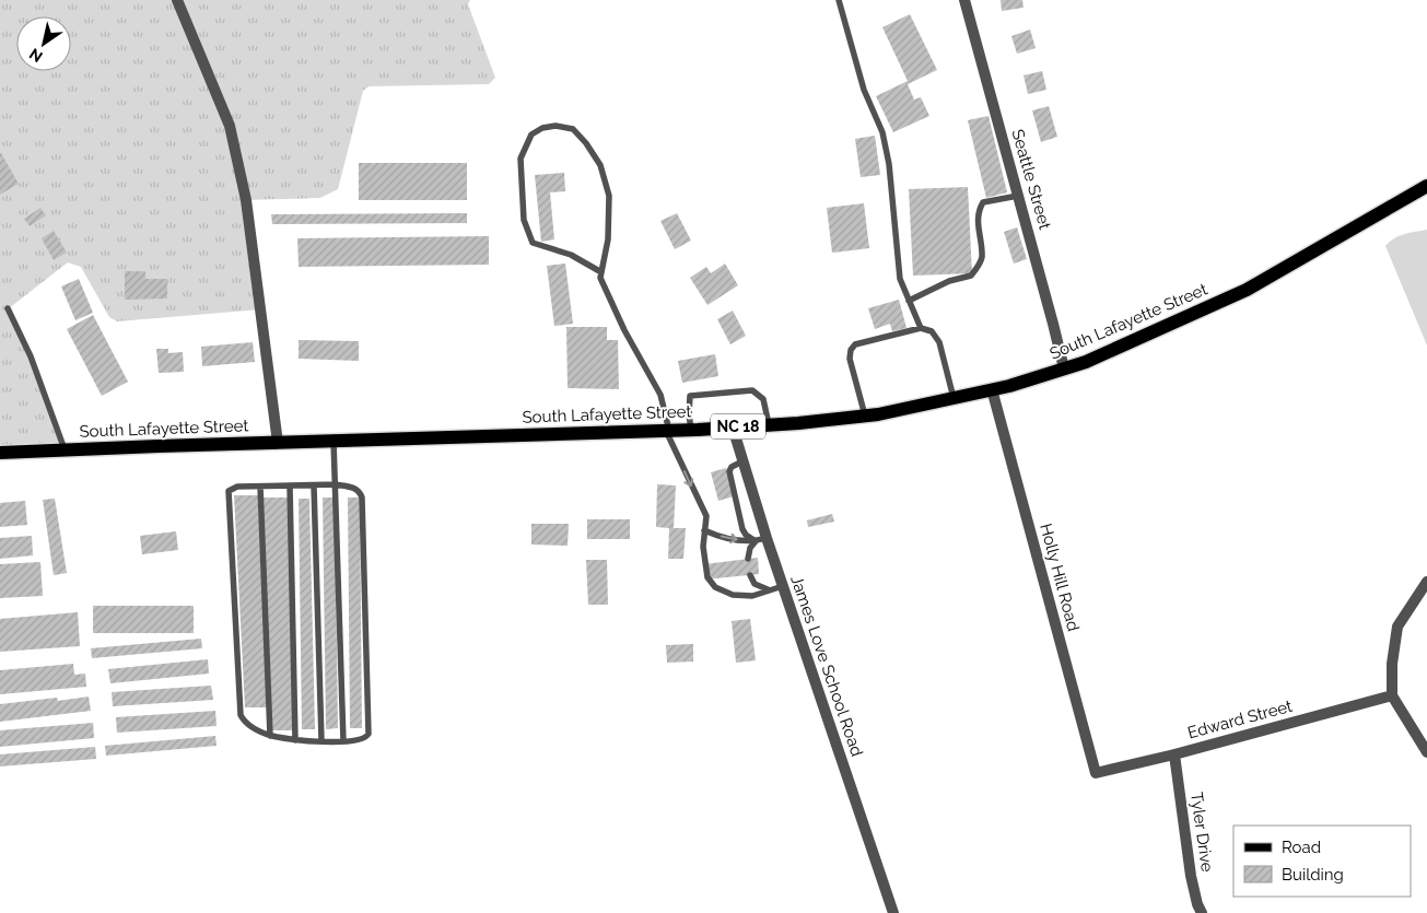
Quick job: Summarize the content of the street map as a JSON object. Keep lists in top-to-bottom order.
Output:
{
  "streets": {
    "main road": ["South Lafayette Street", "NC 18"],
    "street": [
      "Seattle Street",
      "Holly Hill Road",
      "James Love School Road",
      "Edward Street",
      "Tyler Drive"
    ]
  },
  "crossings": [
    ["Seattle Street", "South Lafayette Street"],
    ["South Lafayette Street", "Holly Hill Road"],
    ["South Lafayette Street", "James Love School Road"],
    ["Holly Hill Road", "Edward Street"],
    ["Edward Street", "Tyler Drive"]
  ],
  "legend": ["Road", "Building"],
  "north": "bottom left"
}
